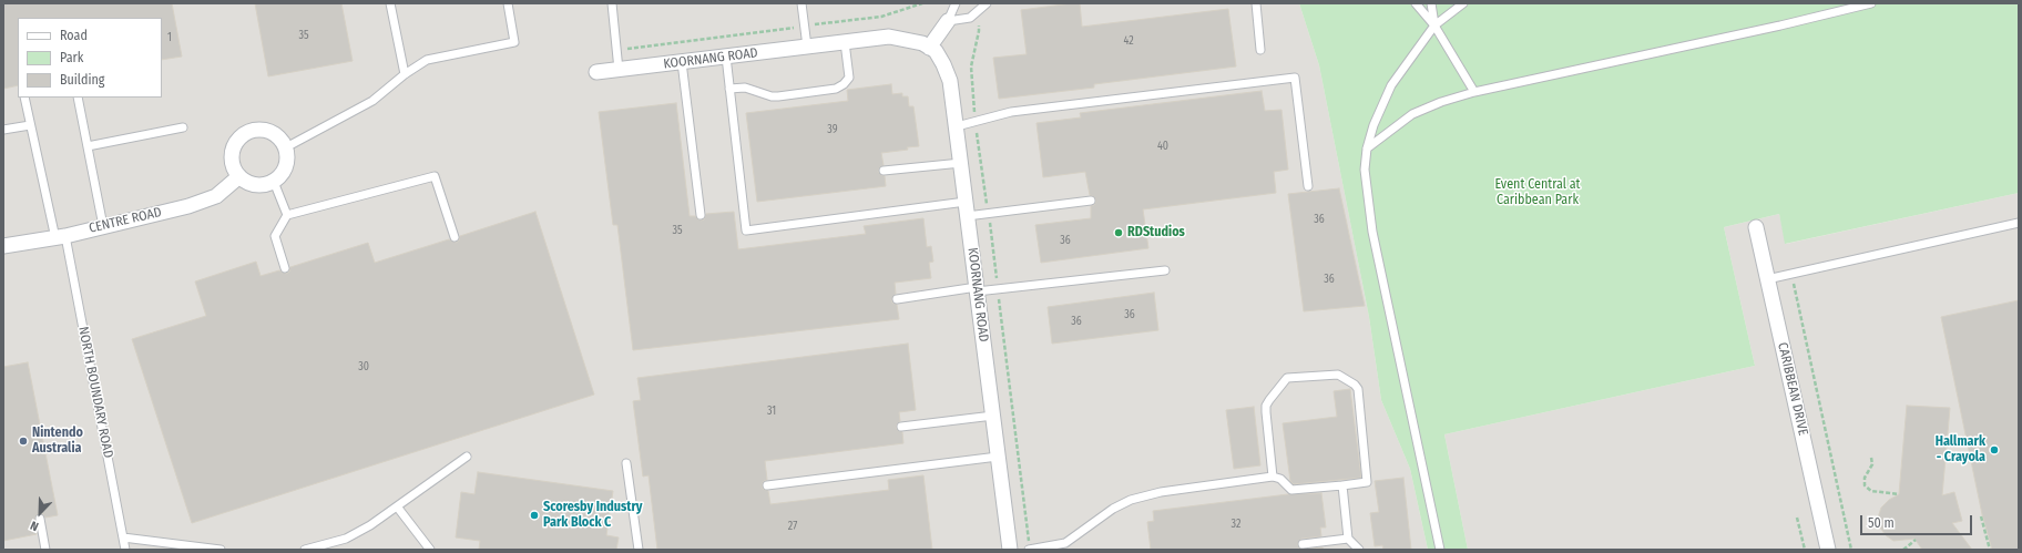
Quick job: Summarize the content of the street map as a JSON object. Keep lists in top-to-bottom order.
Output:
{
  "streets": {
    "street": ["KOORNANG ROAD", "CENTRE ROAD", "CARIBBEAN DRIVE"],
    "lane": ["NORTH BOUNDARY ROAD"]
  },
  "crossings": [
    ["CENTRE ROAD", "NORTH BOUNDARY ROAD"]
  ],
  "parks": ["Event Central at Caribbean Park"],
  "places": [
    "RDStudios",
    "Nintendo Australia",
    "Hallmark - Crayola",
    "Scoresby Industry Park Block C"
  ],
  "house_numbers": [
    "35",
    "1",
    "42",
    "39",
    "40",
    "36",
    "35",
    "36",
    "36",
    "36",
    "36",
    "30",
    "31",
    "32",
    "27"
  ],
  "legend": ["Road", "Park", "Building"],
  "scale_bar": "50 m",
  "north": "bottom left"
}
